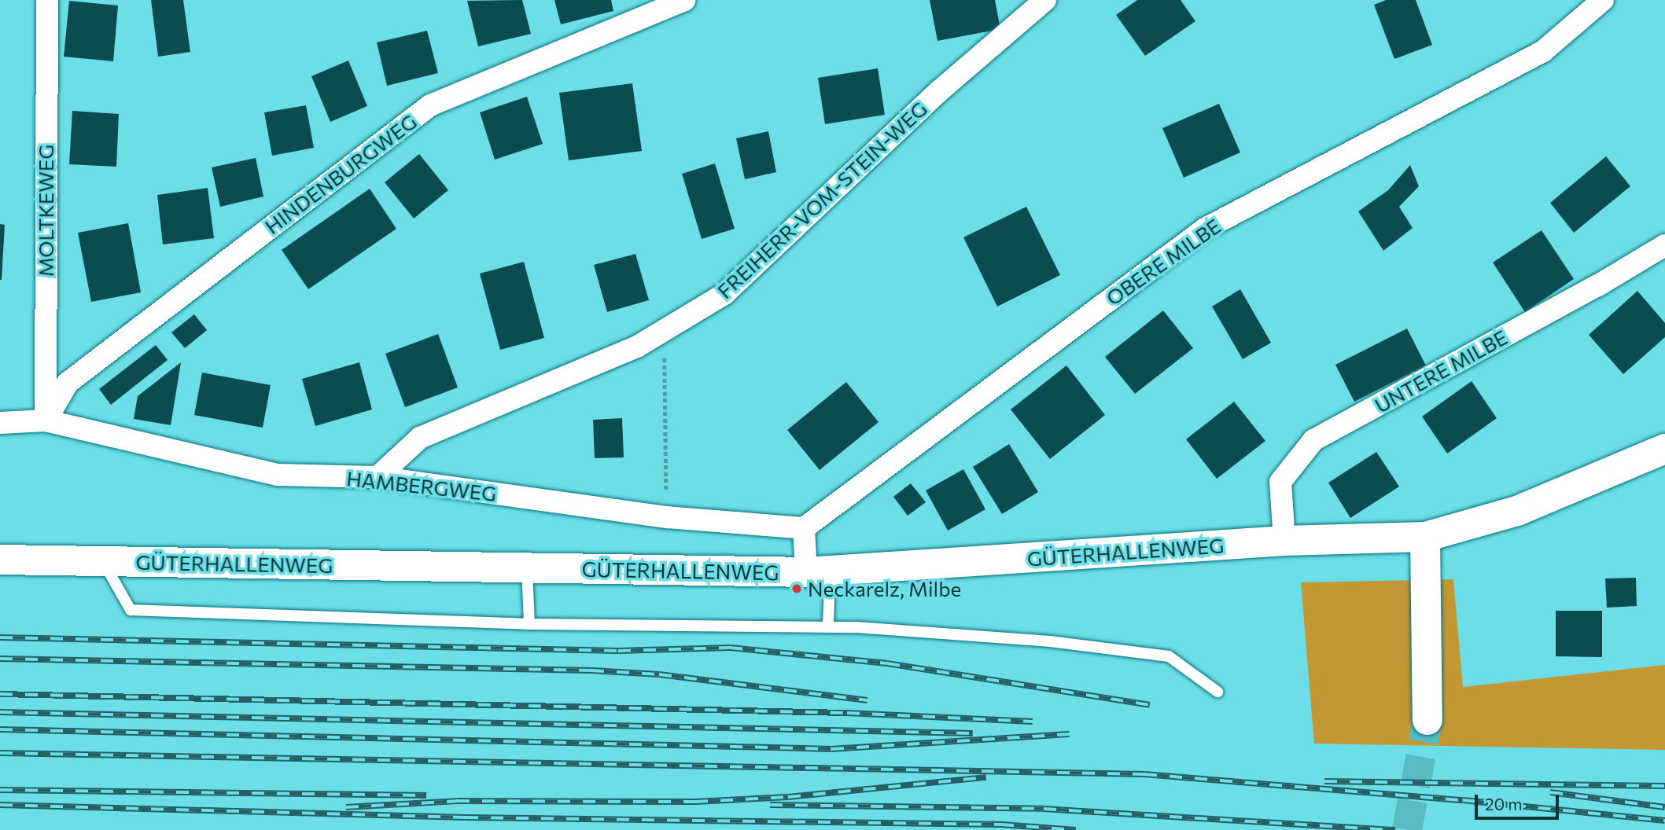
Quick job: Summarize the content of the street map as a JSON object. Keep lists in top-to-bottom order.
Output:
{
  "streets": {
    "street": [
      "HINDENBURGWEG",
      "FREIHERR-VOM-STEIN-WEG",
      "MOLTKEWEG",
      "OBERE MILBE",
      "UNTERE MILBE",
      "HAMBERGWEG",
      "GÜTERHALLENWEG"
    ]
  },
  "crossings": [
    ["HINDENBURGWEG", "MOLTKEWEG"],
    ["HINDENBURGWEG", "HAMBERGWEG"],
    ["FREIHERR-VOM-STEIN-WEG", "HAMBERGWEG"],
    ["MOLTKEWEG", "HAMBERGWEG"],
    ["OBERE MILBE", "HAMBERGWEG"],
    ["UNTERE MILBE", "GÜTERHALLENWEG"]
  ],
  "places": ["Neckarelz, Milbe"],
  "scale_bar": "20 m"
}
